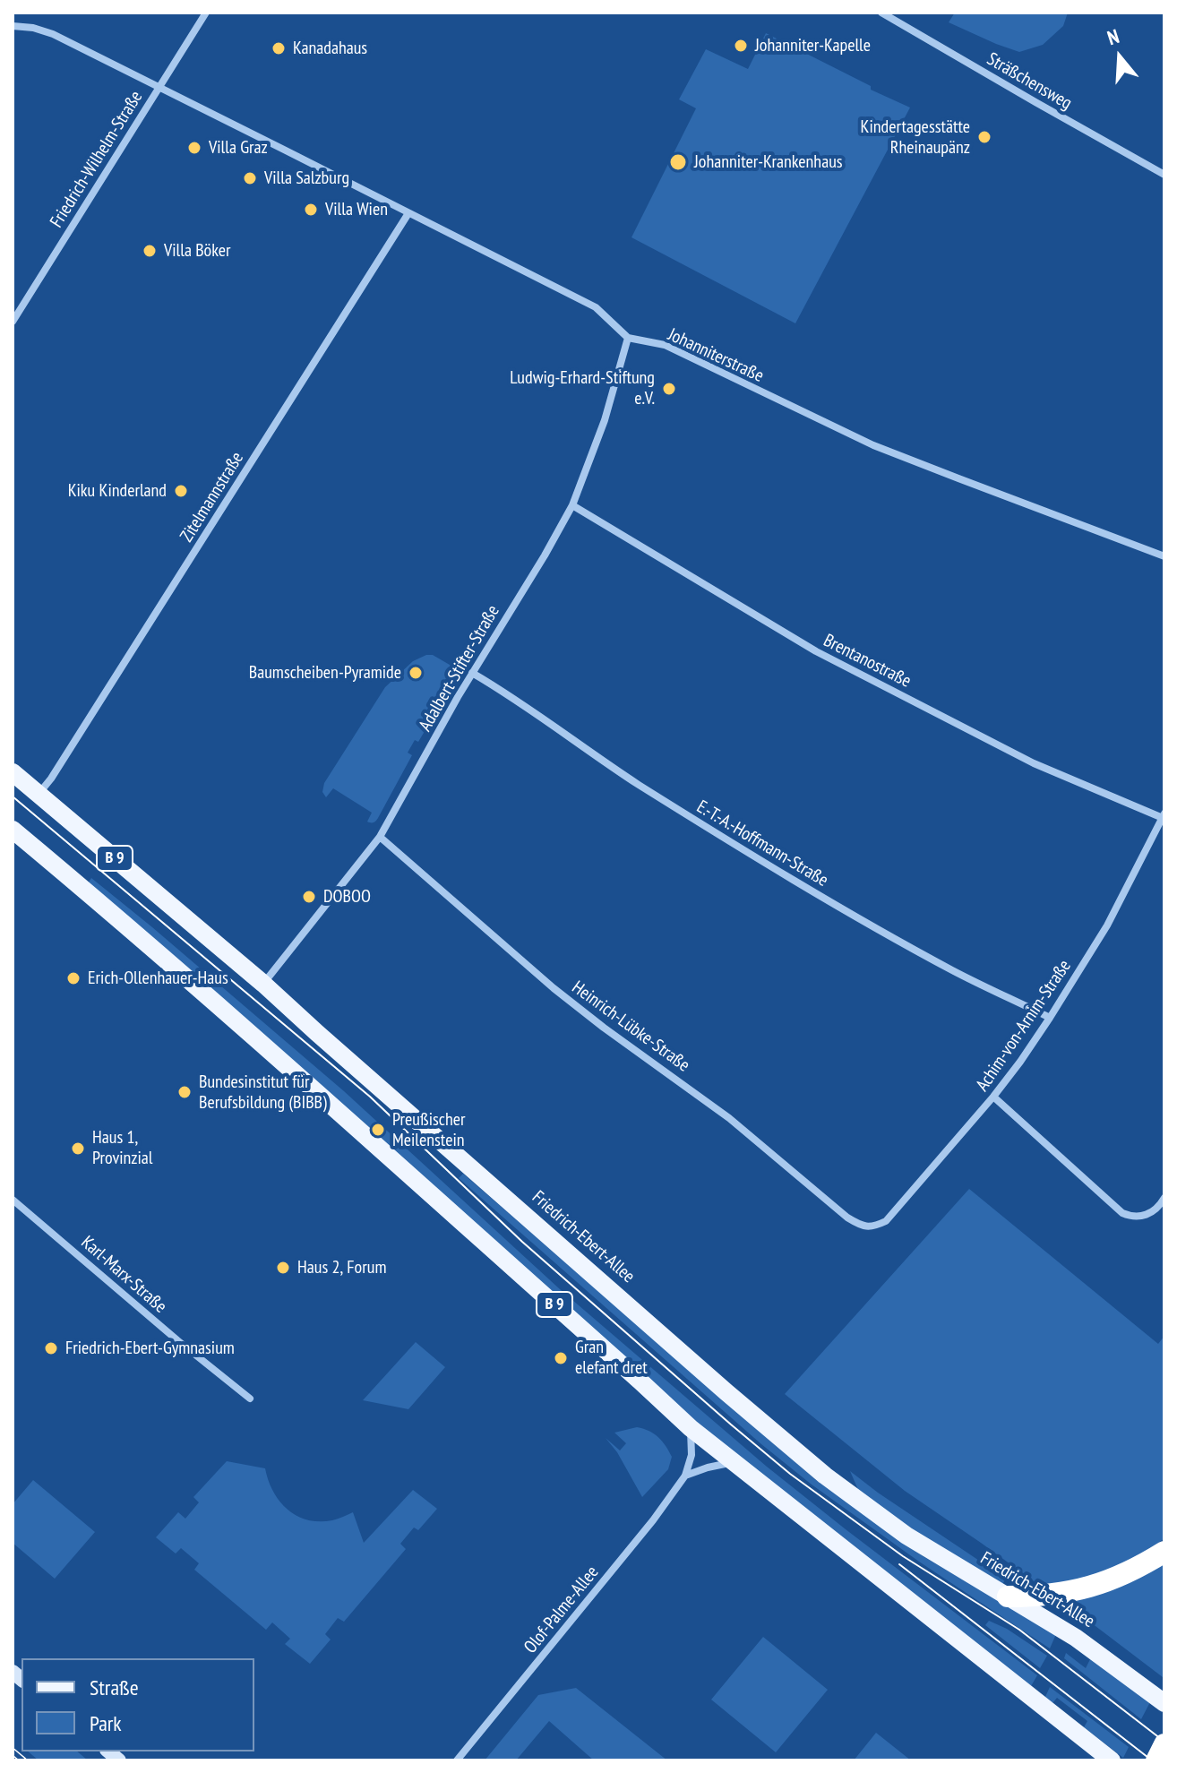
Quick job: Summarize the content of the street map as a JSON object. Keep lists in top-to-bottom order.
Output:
{
  "streets": {
    "main road": ["B 9", "Friedrich-Ebert-Allee"],
    "street": [
      "Sträßchensweg",
      "Friedrich-Wilhelm-Straße",
      "Johanniterstraße",
      "Zitelmannstraße",
      "Brentanostraße",
      "Adalbert-Stifter-Straße",
      "E.-T.-A.-Hoffmann-Straße",
      "Achim-von-Arnim-Straße",
      "Heinrich-Lübke-Straße",
      "Karl-Marx-Straße",
      "Olof-Palme-Allee"
    ]
  },
  "crossings": [
    ["Johanniterstraße", "Adalbert-Stifter-Straße"],
    ["Zitelmannstraße", "Friedrich-Ebert-Allee"],
    ["Brentanostraße", "Adalbert-Stifter-Straße"],
    ["Brentanostraße", "Achim-von-Arnim-Straße"],
    ["Adalbert-Stifter-Straße", "E.-T.-A.-Hoffmann-Straße"],
    ["Adalbert-Stifter-Straße", "Heinrich-Lübke-Straße"],
    ["Adalbert-Stifter-Straße", "Friedrich-Ebert-Allee"],
    ["E.-T.-A.-Hoffmann-Straße", "Achim-von-Arnim-Straße"],
    ["B 9", "Olof-Palme-Allee"],
    ["Achim-von-Arnim-Straße", "Heinrich-Lübke-Straße"]
  ],
  "places": [
    "Johanniter-Kapelle",
    "Kanadahaus",
    "Kindertagesstätte Rheinaupänz",
    "Villa Graz",
    "Johanniter-Krankenhaus",
    "Villa Salzburg",
    "Villa Wien",
    "Villa Böker",
    "Ludwig-Erhard-Stiftung e.V.",
    "Kiku Kinderland",
    "Baumscheiben-Pyramide",
    "DOBOO",
    "Erich-Ollenhauer-Haus",
    "Bundesinstitut für Berufsbildung (BIBB)",
    "Preußischer Meilenstein",
    "Haus 1, Provinzial",
    "Haus 2, Forum",
    "Friedrich-Ebert-Gymnasium",
    "Gran elefant dret"
  ],
  "legend": ["Straße", "Park"],
  "north": "top"
}
